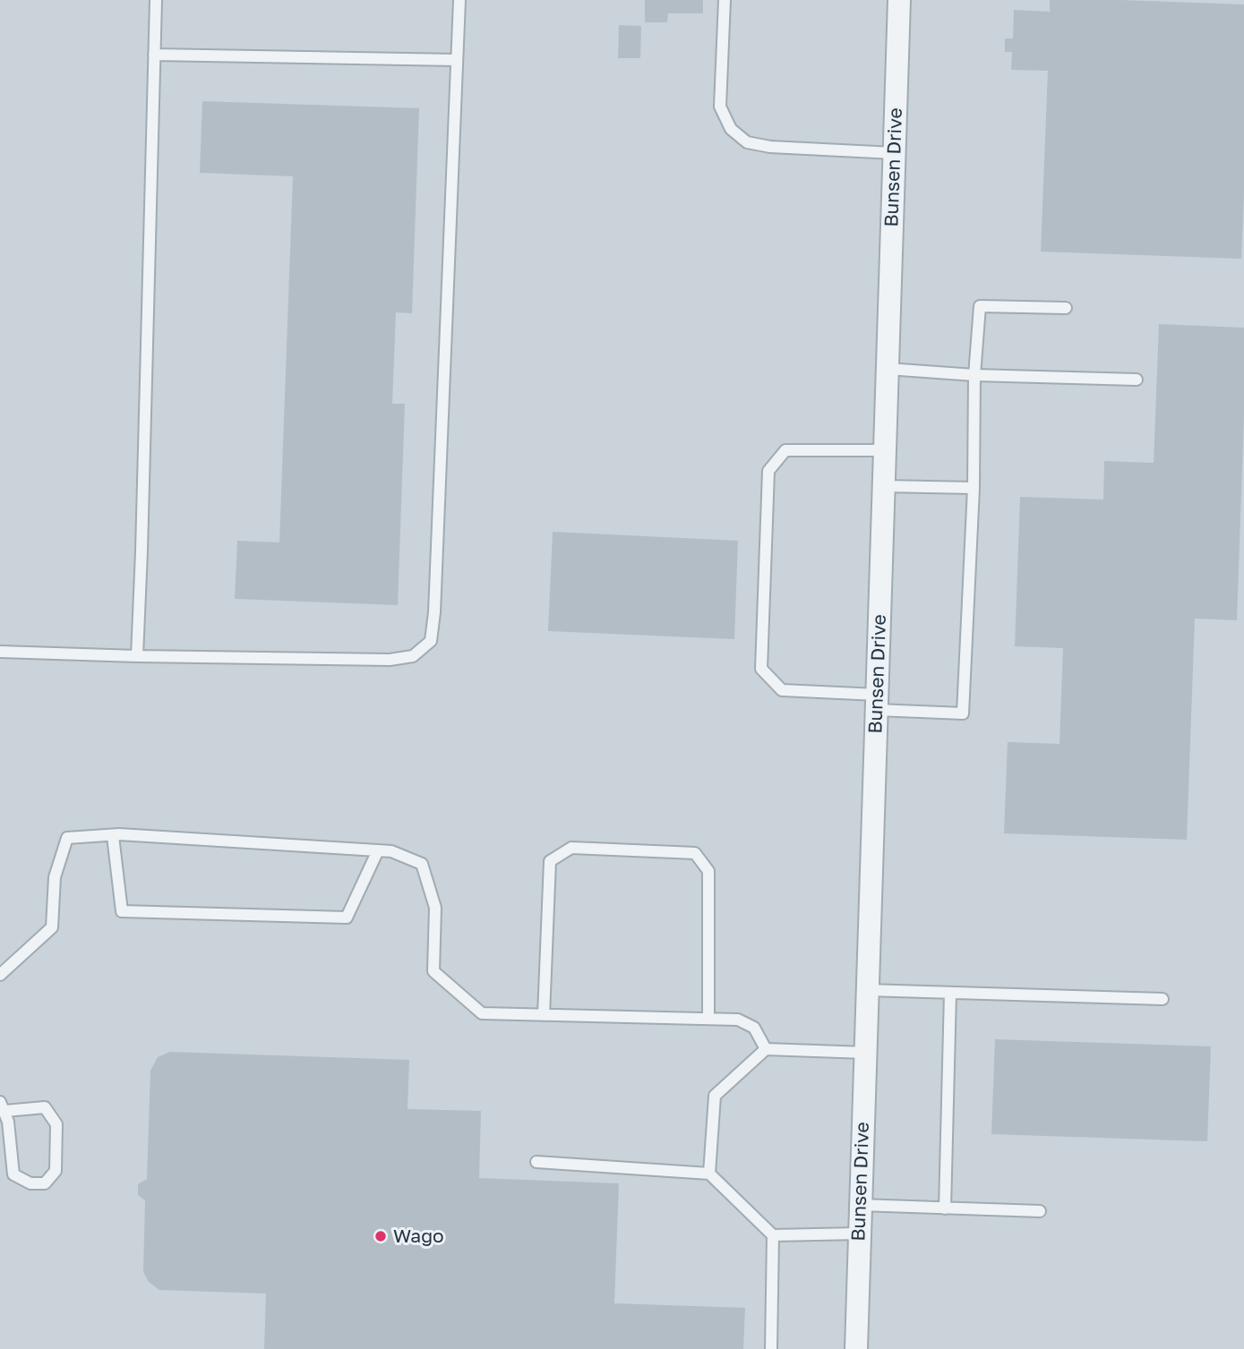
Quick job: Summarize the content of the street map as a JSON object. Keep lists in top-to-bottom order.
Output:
{
  "streets": {
    "street": ["Bunsen Drive"]
  },
  "places": ["Wago"]
}
